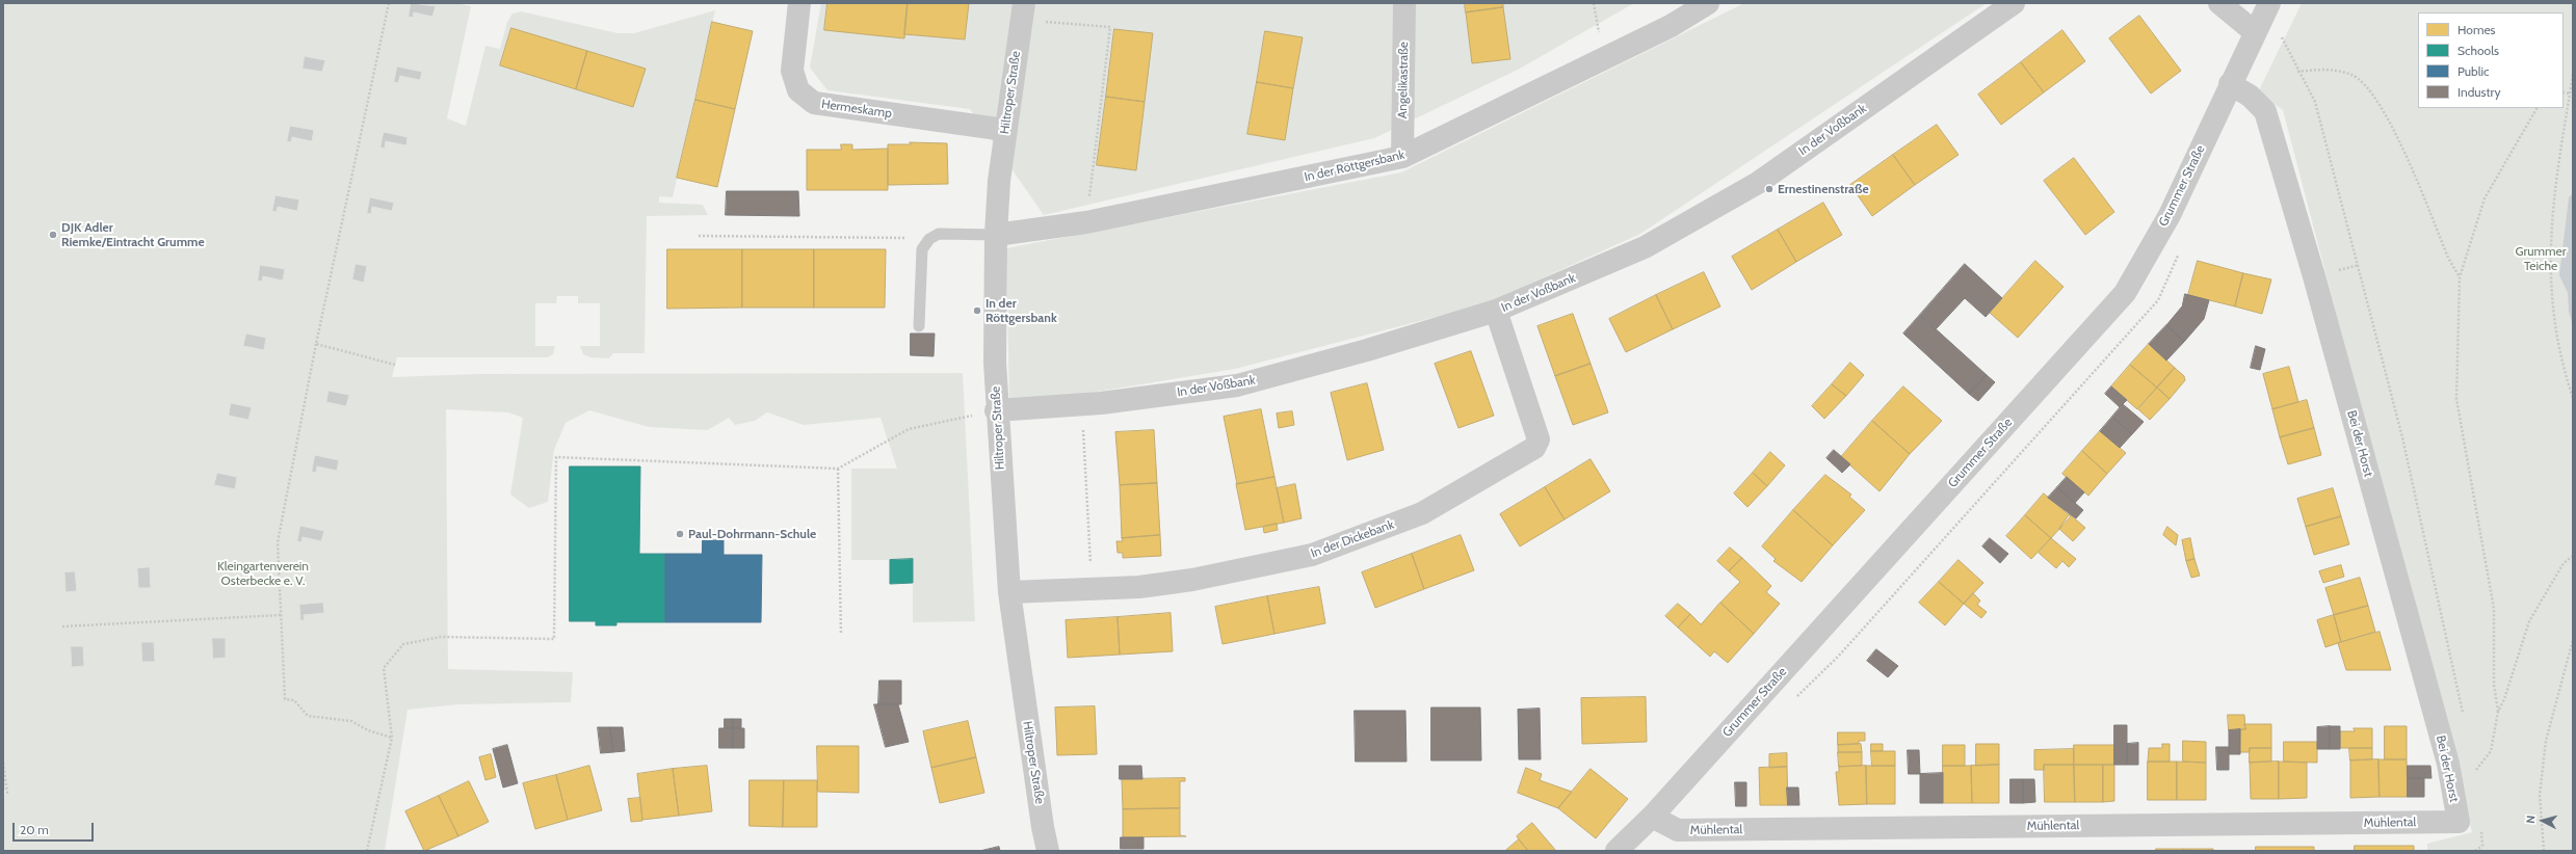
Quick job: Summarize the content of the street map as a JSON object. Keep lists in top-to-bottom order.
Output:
{
  "streets": {
    "street": [
      "Angelikastraße",
      "Hiltroper Straße",
      "Hermeskamp",
      "In der Voßbank",
      "In der Röttgersbank",
      "Grummer Straße",
      "Bei der Horst",
      "In der Dickebank",
      "Mühlental"
    ]
  },
  "crossings": [
    ["Angelikastraße", "In der Röttgersbank"],
    ["Hiltroper Straße", "Hermeskamp"],
    ["Hiltroper Straße", "In der Voßbank"],
    ["Hiltroper Straße", "In der Röttgersbank"],
    ["Hiltroper Straße", "In der Dickebank"],
    ["In der Voßbank", "In der Dickebank"],
    ["Grummer Straße", "Bei der Horst"],
    ["Grummer Straße", "Mühlental"],
    ["Bei der Horst", "Mühlental"]
  ],
  "parks": ["Grummer Teiche", "Kleingartenverein Osterbecke e. V."],
  "places": [
    "Ernestinenstraße",
    "DJK Adler Riemke/Eintracht Grumme",
    "In der Röttgersbank",
    "Paul-Dohrmann-Schule"
  ],
  "legend": [
    "Homes",
    "Schools",
    "Public",
    "Industry"
  ],
  "scale_bar": "20 m",
  "north": "left"
}
